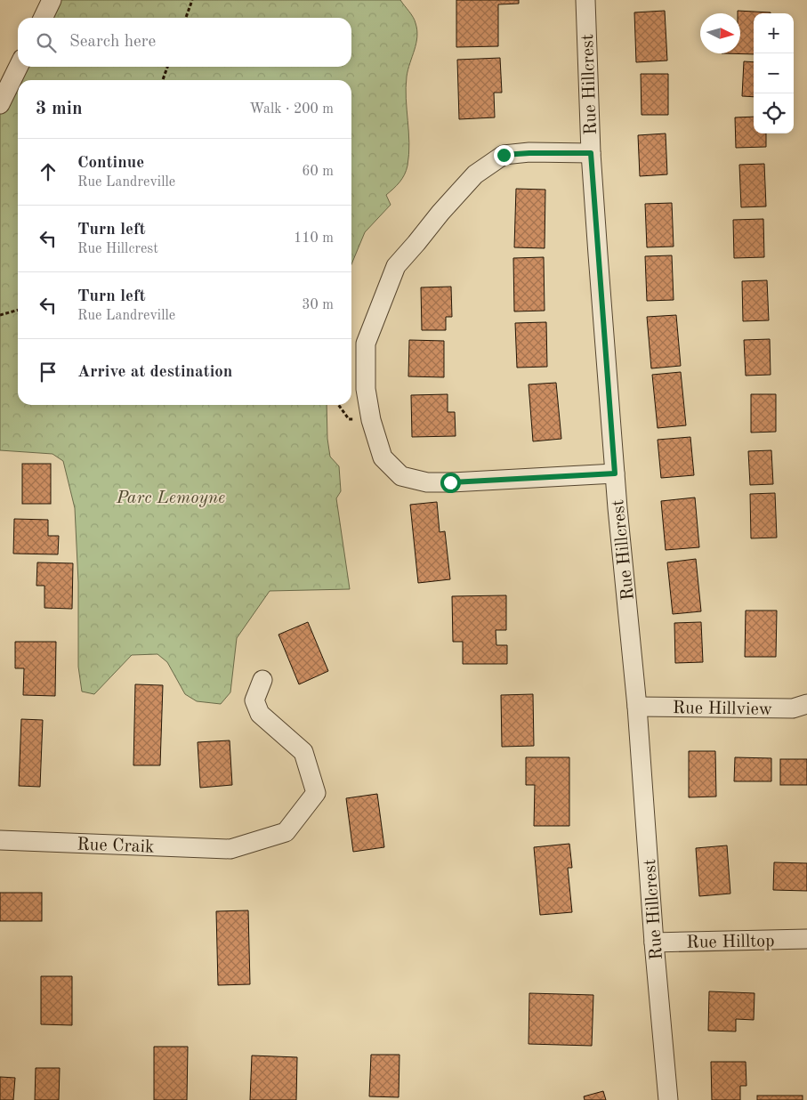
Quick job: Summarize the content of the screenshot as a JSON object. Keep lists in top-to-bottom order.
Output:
{
  "streets": {
    "street": [
      "Rue Hillcrest",
      "Rue Hillview",
      "Rue Craik",
      "Rue Hilltop"
    ]
  },
  "crossings": [
    ["Rue Hillcrest", "Rue Hillview"],
    ["Rue Hillcrest", "Rue Hilltop"]
  ],
  "parks": ["Parc Lemoyne"],
  "north": "right",
  "page": {
    "map_buttons": ["+", "−"],
    "search": "Search here",
    "heading": ["3 min", "Walk · 200 m"],
    "list": [
      ["Continue", "Rue Landreville", "60 m"],
      ["Turn left", "Rue Hillcrest", "110 m"],
      ["Turn left", "Rue Landreville", "30 m"],
      "Arrive at destination"
    ]
  }
}
